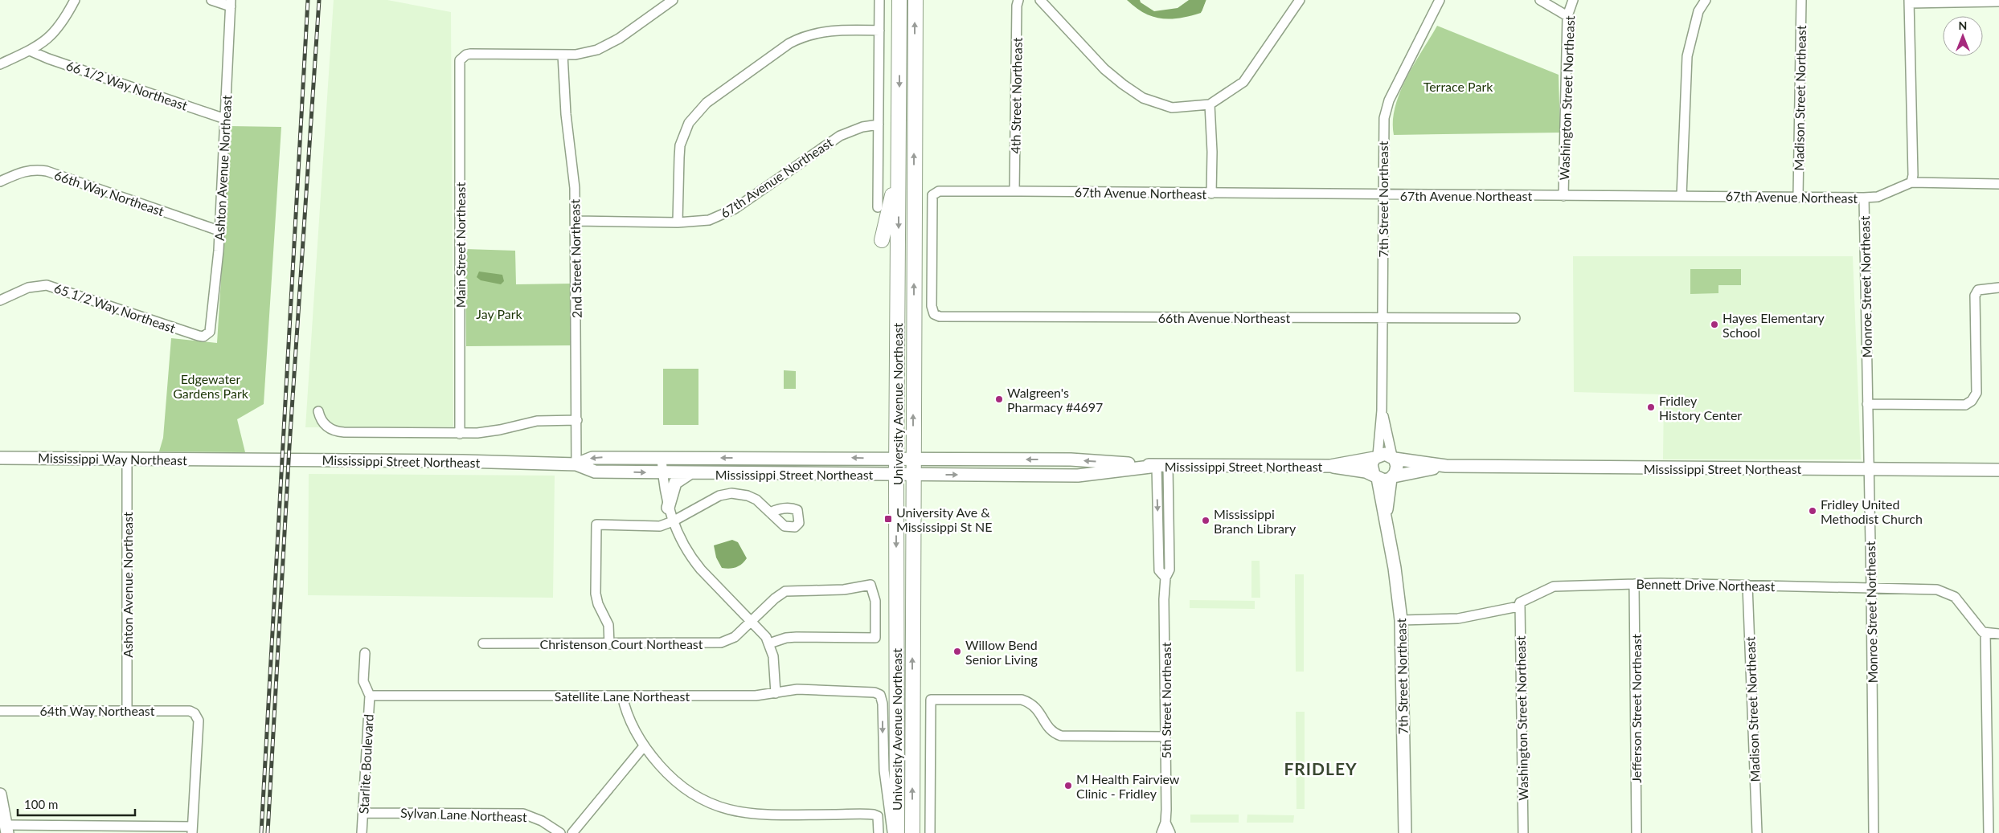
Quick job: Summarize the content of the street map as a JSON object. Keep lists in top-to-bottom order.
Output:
{
  "streets": {
    "main road": ["University Avenue Northeast"],
    "street": [
      "66 1/2 Way Northeast",
      "4th Street Northeast",
      "Washington Street Northeast",
      "Madison Street Northeast",
      "Ashton Avenue Northeast",
      "67th Avenue Northeast",
      "66th Way Northeast",
      "7th Street Northeast",
      "Main Street Northeast",
      "2nd Street Northeast",
      "Monroe Street Northeast",
      "65 1/2 Way Northeast",
      "66th Avenue Northeast",
      "Mississippi Way Northeast",
      "Mississippi Street Northeast",
      "Bennett Drive Northeast",
      "Christenson Court Northeast",
      "Satellite Lane Northeast",
      "5th Street Northeast",
      "Jefferson Street Northeast",
      "64th Way Northeast",
      "Starlite Boulevard",
      "Sylvan Lane Northeast"
    ]
  },
  "crossings": [
    ["66 1/2 Way Northeast", "Ashton Avenue Northeast"],
    ["4th Street Northeast", "67th Avenue Northeast"],
    ["Washington Street Northeast", "67th Avenue Northeast"],
    ["Washington Street Northeast", "Bennett Drive Northeast"],
    ["Madison Street Northeast", "67th Avenue Northeast"],
    ["Madison Street Northeast", "Bennett Drive Northeast"],
    ["Ashton Avenue Northeast", "66th Way Northeast"],
    ["Ashton Avenue Northeast", "65 1/2 Way Northeast"],
    ["Ashton Avenue Northeast", "Mississippi Way Northeast"],
    ["Ashton Avenue Northeast", "64th Way Northeast"],
    ["67th Avenue Northeast", "7th Street Northeast"],
    ["67th Avenue Northeast", "2nd Street Northeast"],
    ["67th Avenue Northeast", "Monroe Street Northeast"],
    ["67th Avenue Northeast", "66th Avenue Northeast"],
    ["7th Street Northeast", "66th Avenue Northeast"],
    ["7th Street Northeast", "Mississippi Street Northeast"],
    ["7th Street Northeast", "Bennett Drive Northeast"],
    ["Main Street Northeast", "2nd Street Northeast"],
    ["2nd Street Northeast", "Mississippi Street Northeast"],
    ["Monroe Street Northeast", "Mississippi Street Northeast"],
    ["Monroe Street Northeast", "Bennett Drive Northeast"],
    ["University Avenue Northeast", "Mississippi Street Northeast"],
    ["Mississippi Way Northeast", "Mississippi Street Northeast"],
    ["Mississippi Street Northeast", "5th Street Northeast"],
    ["Bennett Drive Northeast", "Jefferson Street Northeast"],
    ["Satellite Lane Northeast", "Starlite Boulevard"],
    ["Starlite Boulevard", "Sylvan Lane Northeast"]
  ],
  "districts": ["FRIDLEY"],
  "parks": ["Terrace Park", "Jay Park", "Edgewater Gardens Park"],
  "places": {
    "other": [
      "Hayes Elementary School",
      "Walgreen's Pharmacy #4697",
      "Fridley History Center",
      "Fridley United Methodist Church",
      "Mississippi Branch Library",
      "Willow Bend Senior Living",
      "M Health Fairview Clinic - Fridley"
    ],
    "transit": ["University Ave & Mississippi St NE"]
  },
  "scale_bar": "100 m",
  "north": "top"
}
